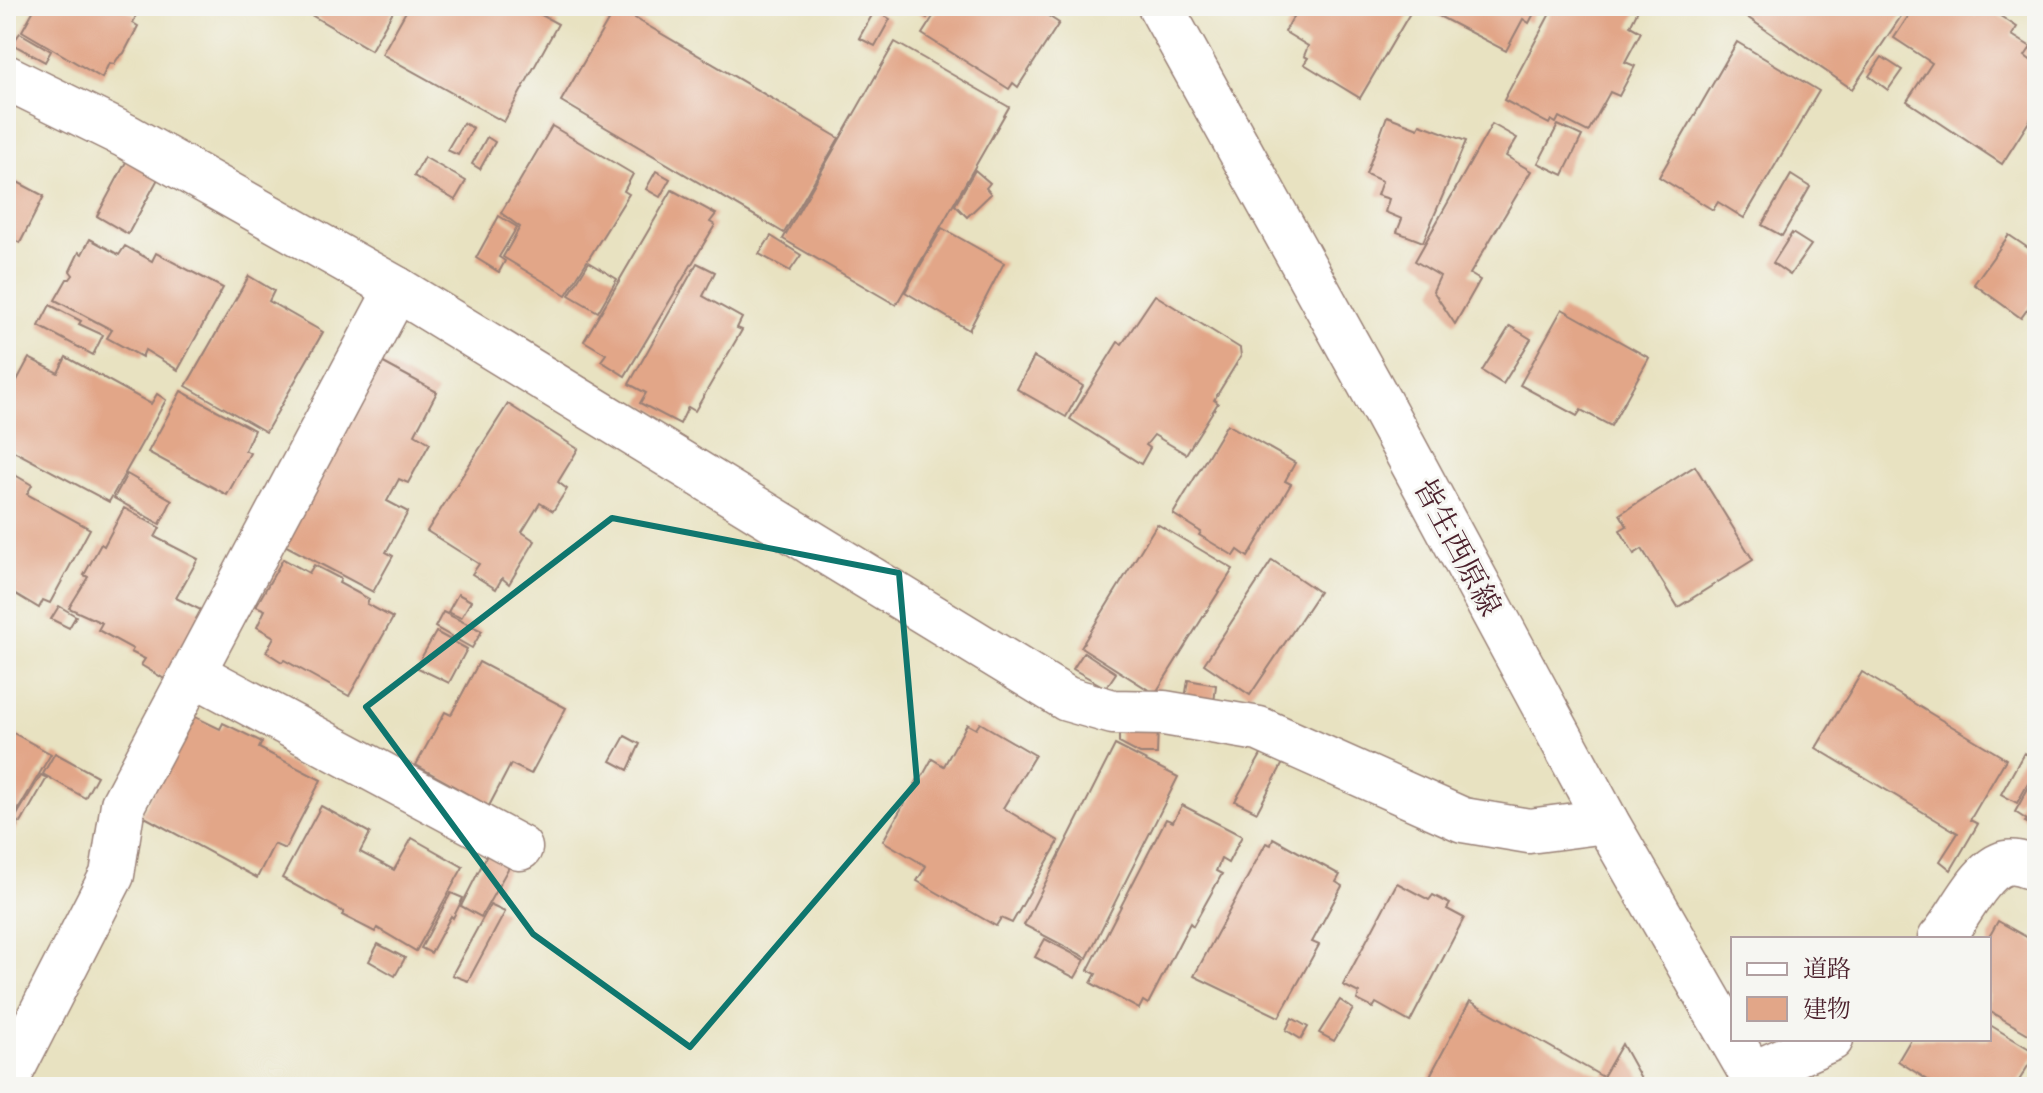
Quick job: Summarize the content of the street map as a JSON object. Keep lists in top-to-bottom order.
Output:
{
  "streets": {
    "street": ["皆生西原線"]
  },
  "legend": ["道路", "建物"]
}
